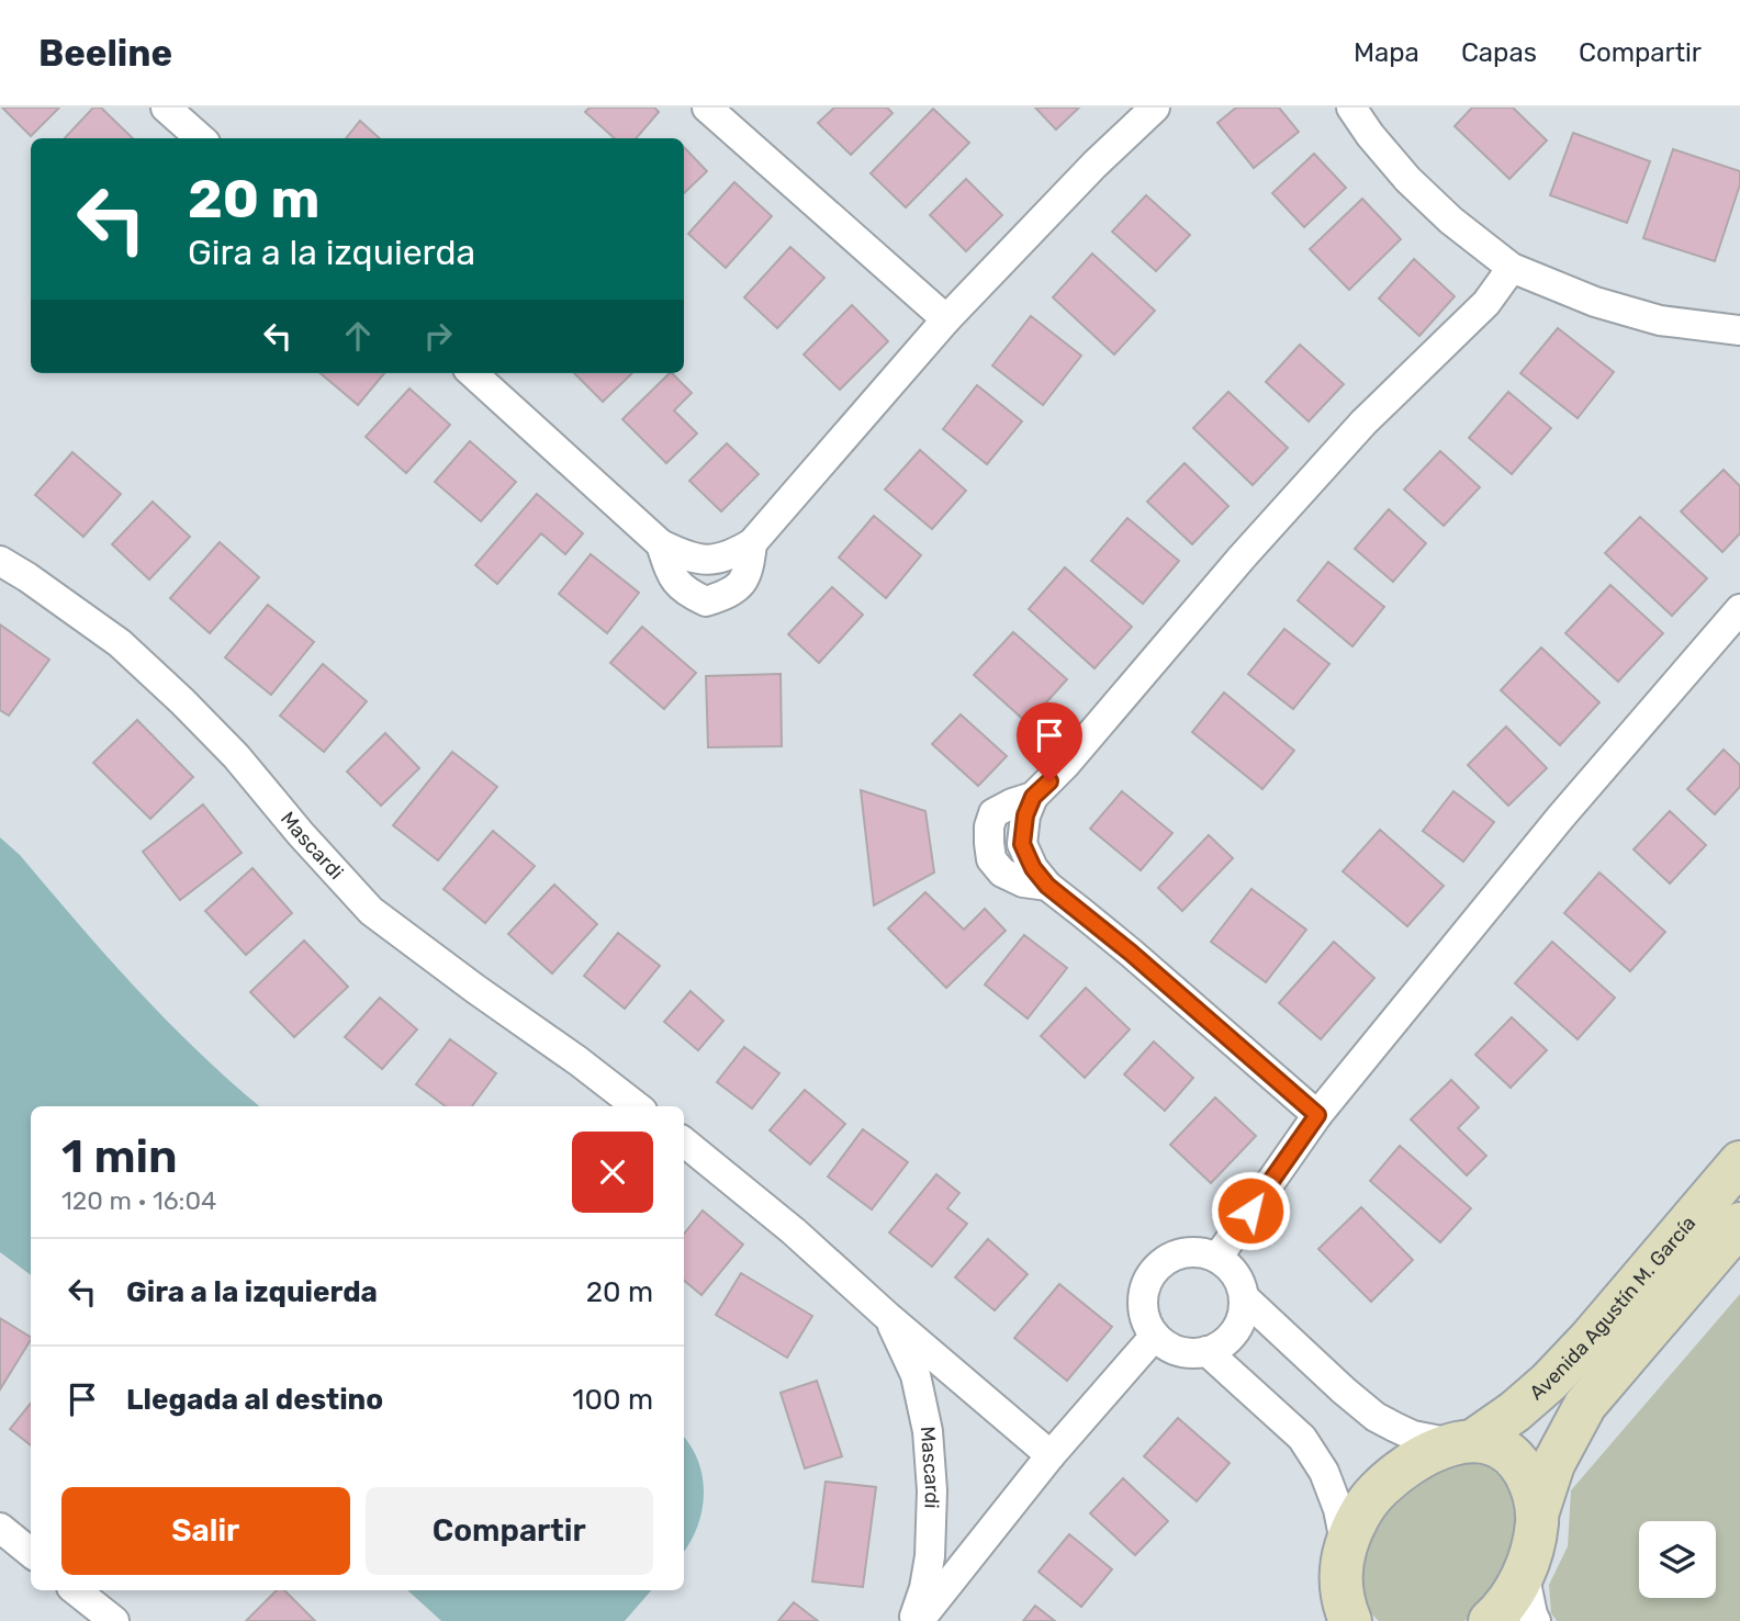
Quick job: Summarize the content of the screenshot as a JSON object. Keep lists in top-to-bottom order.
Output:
{
  "streets": {
    "main road": ["Avenida Agustín M. García"],
    "street": ["Mascardi"]
  },
  "page": {
    "header": "Beeline",
    "nav": ["Mapa", "Capas", "Compartir"],
    "turn": ["20 m", "Gira a la izquierda"],
    "heading": ["1 min", "120 m · 16:04"],
    "list": [
      {
        "name": "Gira a la izquierda",
        "value": "20 m"
      },
      {
        "name": "Llegada al destino",
        "value": "100 m"
      }
    ],
    "buttons": ["Salir", "Compartir"]
  }
}
